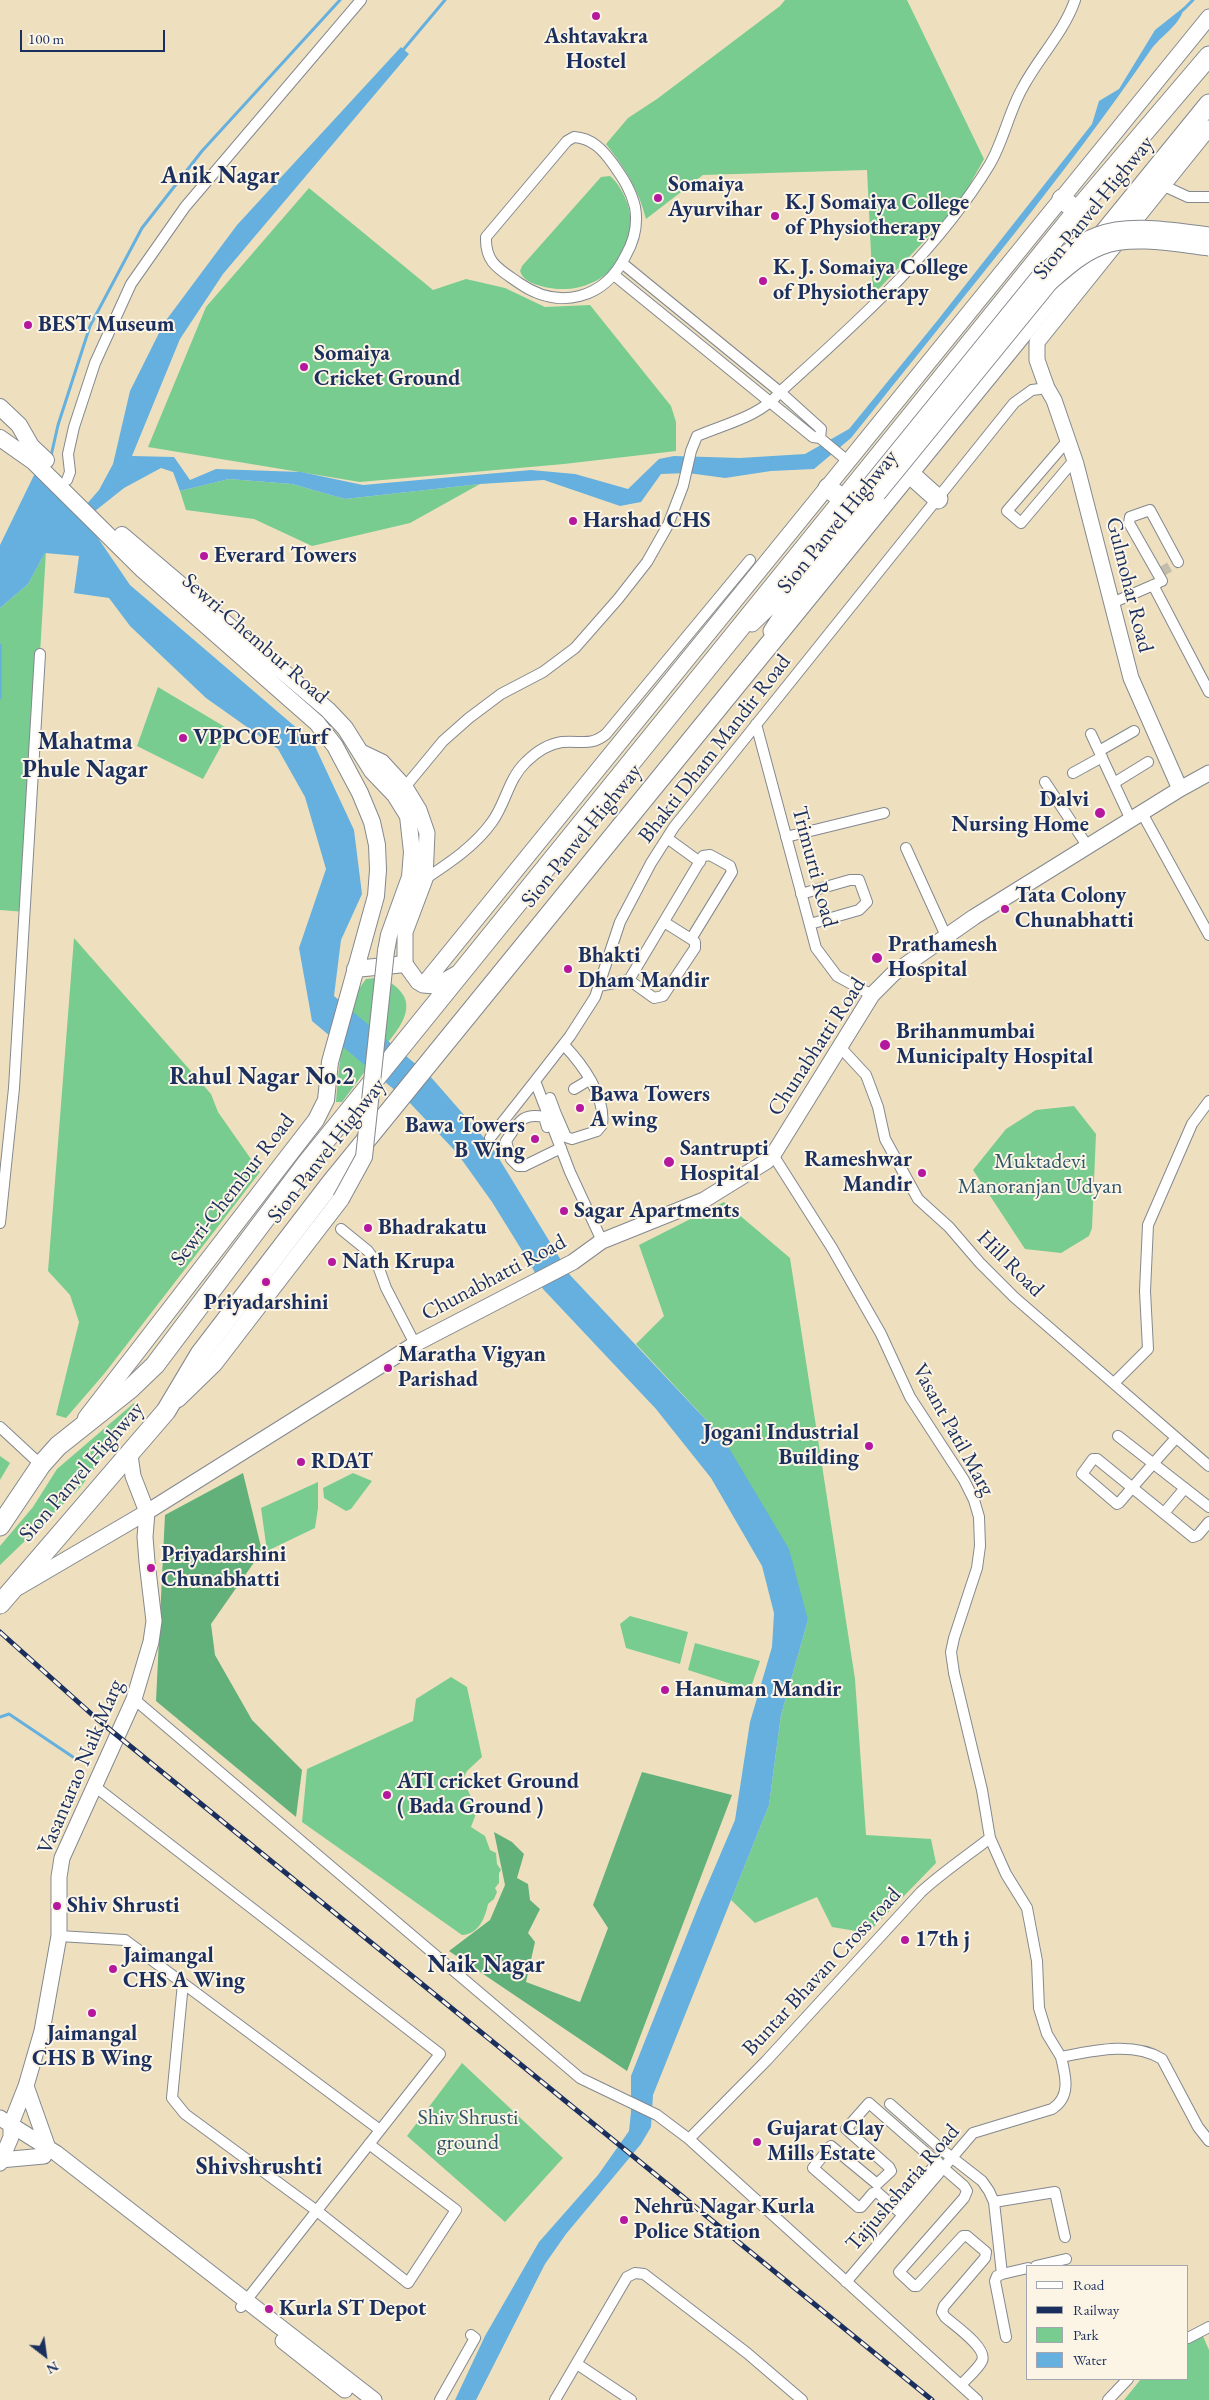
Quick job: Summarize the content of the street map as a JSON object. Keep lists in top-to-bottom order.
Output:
{
  "streets": {
    "highway": ["Sion Panvel Highway"],
    "main road": ["Sewri-Chembur Road"],
    "street": [
      "Gulmohar Road",
      "Bhakti Dham Mandir Road",
      "Trimurti Road",
      "Chunabhatti Road",
      "Hill Road",
      "Vasant Patil Marg",
      "Vasantarao Naik Marg",
      "Buntar Bhavan Cross road",
      "Tajjushsharia Road"
    ]
  },
  "crossings": [
    ["Sion Panvel Highway", "Sewri-Chembur Road"],
    ["Sion Panvel Highway", "Chunabhatti Road"],
    ["Sion Panvel Highway", "Vasantarao Naik Marg"],
    ["Gulmohar Road", "Bhakti Dham Mandir Road"],
    ["Gulmohar Road", "Chunabhatti Road"],
    ["Bhakti Dham Mandir Road", "Trimurti Road"],
    ["Trimurti Road", "Chunabhatti Road"],
    ["Chunabhatti Road", "Hill Road"],
    ["Chunabhatti Road", "Vasant Patil Marg"],
    ["Chunabhatti Road", "Vasantarao Naik Marg"],
    ["Vasant Patil Marg", "Buntar Bhavan Cross road"],
    ["Vasant Patil Marg", "Tajjushsharia Road"]
  ],
  "districts": [
    "Anik Nagar",
    "Mahatma Phule Nagar",
    "Rahul Nagar No.2",
    "Naik Nagar",
    "Shivshrushti"
  ],
  "parks": ["Muktadevi Manoranjan Udyan", "Shiv Shrusti ground"],
  "places": [
    "Ashtavakra Hostel",
    "Somaiya Ayurvihar",
    "K.J Somaiya College of Physiotherapy",
    "K. J. Somaiya College of Physiotherapy",
    "BEST Museum",
    "Somaiya Cricket Ground",
    "Harshad CHS",
    "Everard Towers",
    "VPPCOE Turf",
    "Dalvi Nursing Home",
    "Tata Colony Chunabhatti",
    "Prathamesh Hospital",
    "Bhakti Dham Mandir",
    "Brihanmumbai Municipalty Hospital",
    "Bawa Towers A wing",
    "Bawa Towers B Wing",
    "Santrupti Hospital",
    "Rameshwar Mandir",
    "Sagar Apartments",
    "Bhadrakatu",
    "Nath Krupa",
    "Priyadarshini",
    "Maratha Vigyan Parishad",
    "Jogani Industrial Building",
    "RDAT",
    "Priyadarshini Chunabhatti",
    "Hanuman Mandir",
    "ATI cricket Ground ( Bada Ground )",
    "Shiv Shrusti",
    "17th j",
    "Jaimangal CHS A Wing",
    "Jaimangal CHS B Wing",
    "Gujarat Clay Mills Estate",
    "Nehru Nagar Kurla Police Station",
    "Kurla ST Depot"
  ],
  "legend": [
    "Road",
    "Railway",
    "Park",
    "Water"
  ],
  "scale_bar": "100 m",
  "north": "bottom right"
}
